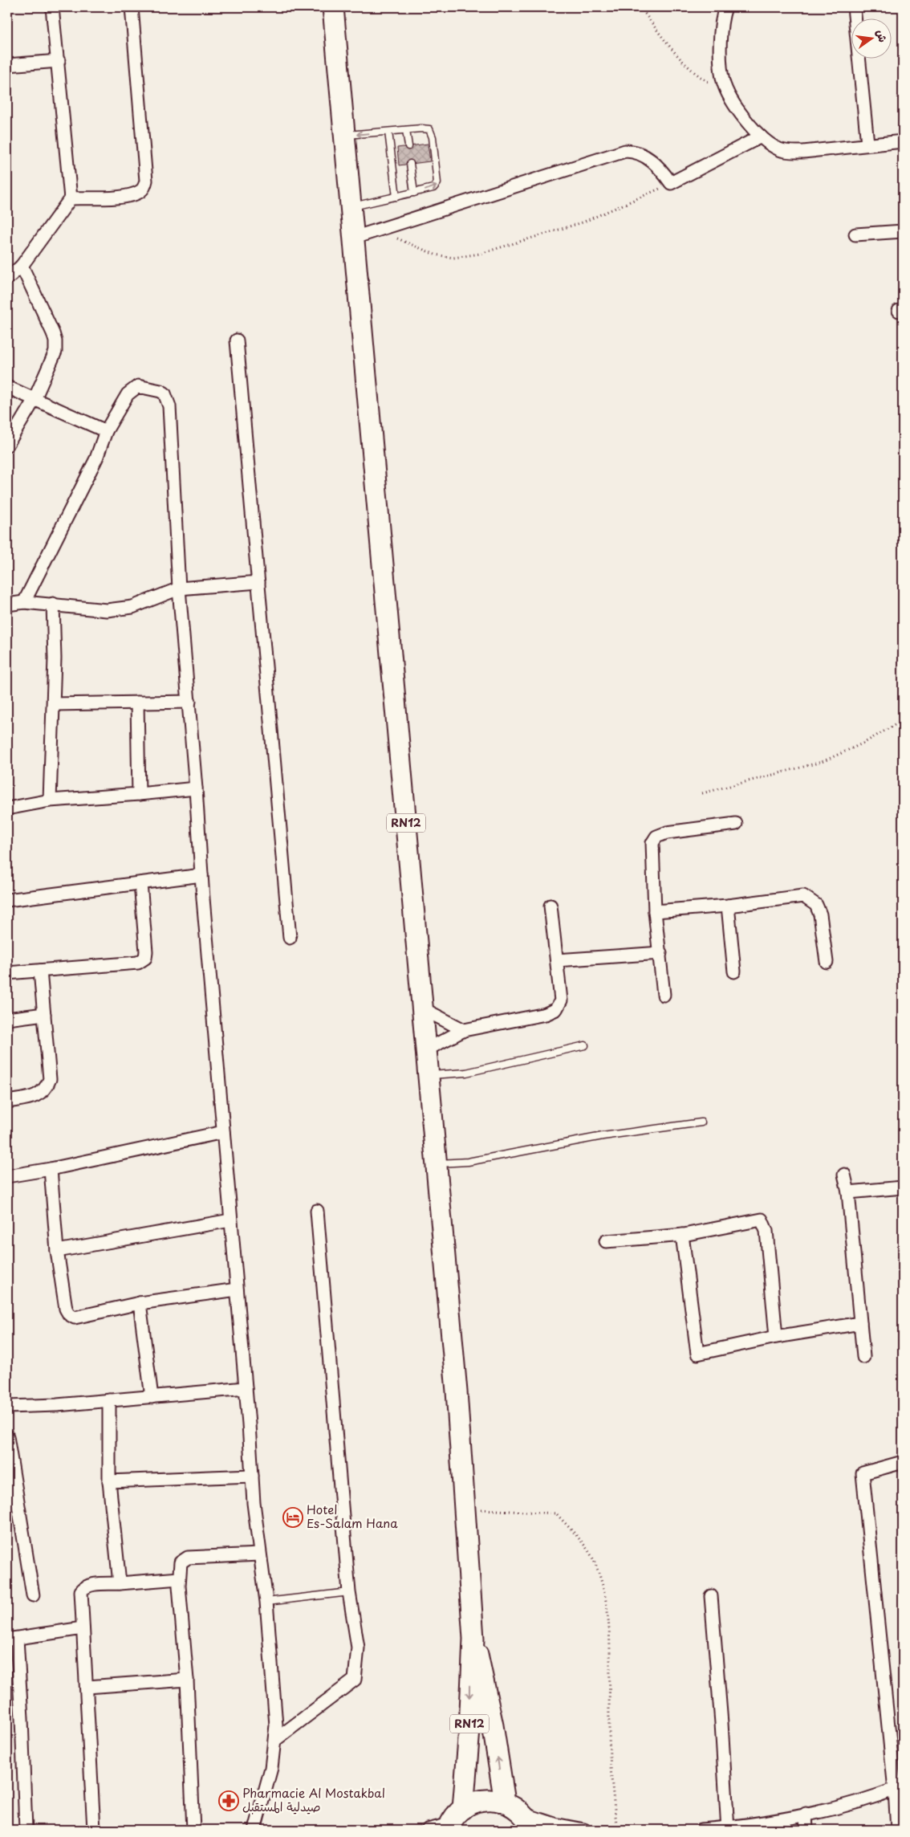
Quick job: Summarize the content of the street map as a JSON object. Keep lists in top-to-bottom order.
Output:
{
  "streets": {
    "main road": ["RN12"]
  },
  "places": {
    "hotel": ["Hotel Es-Salam Hana"],
    "pharmacy": ["Pharmacie Al Mostakbal صيدلية المستقبل"]
  },
  "north": "right"
}
